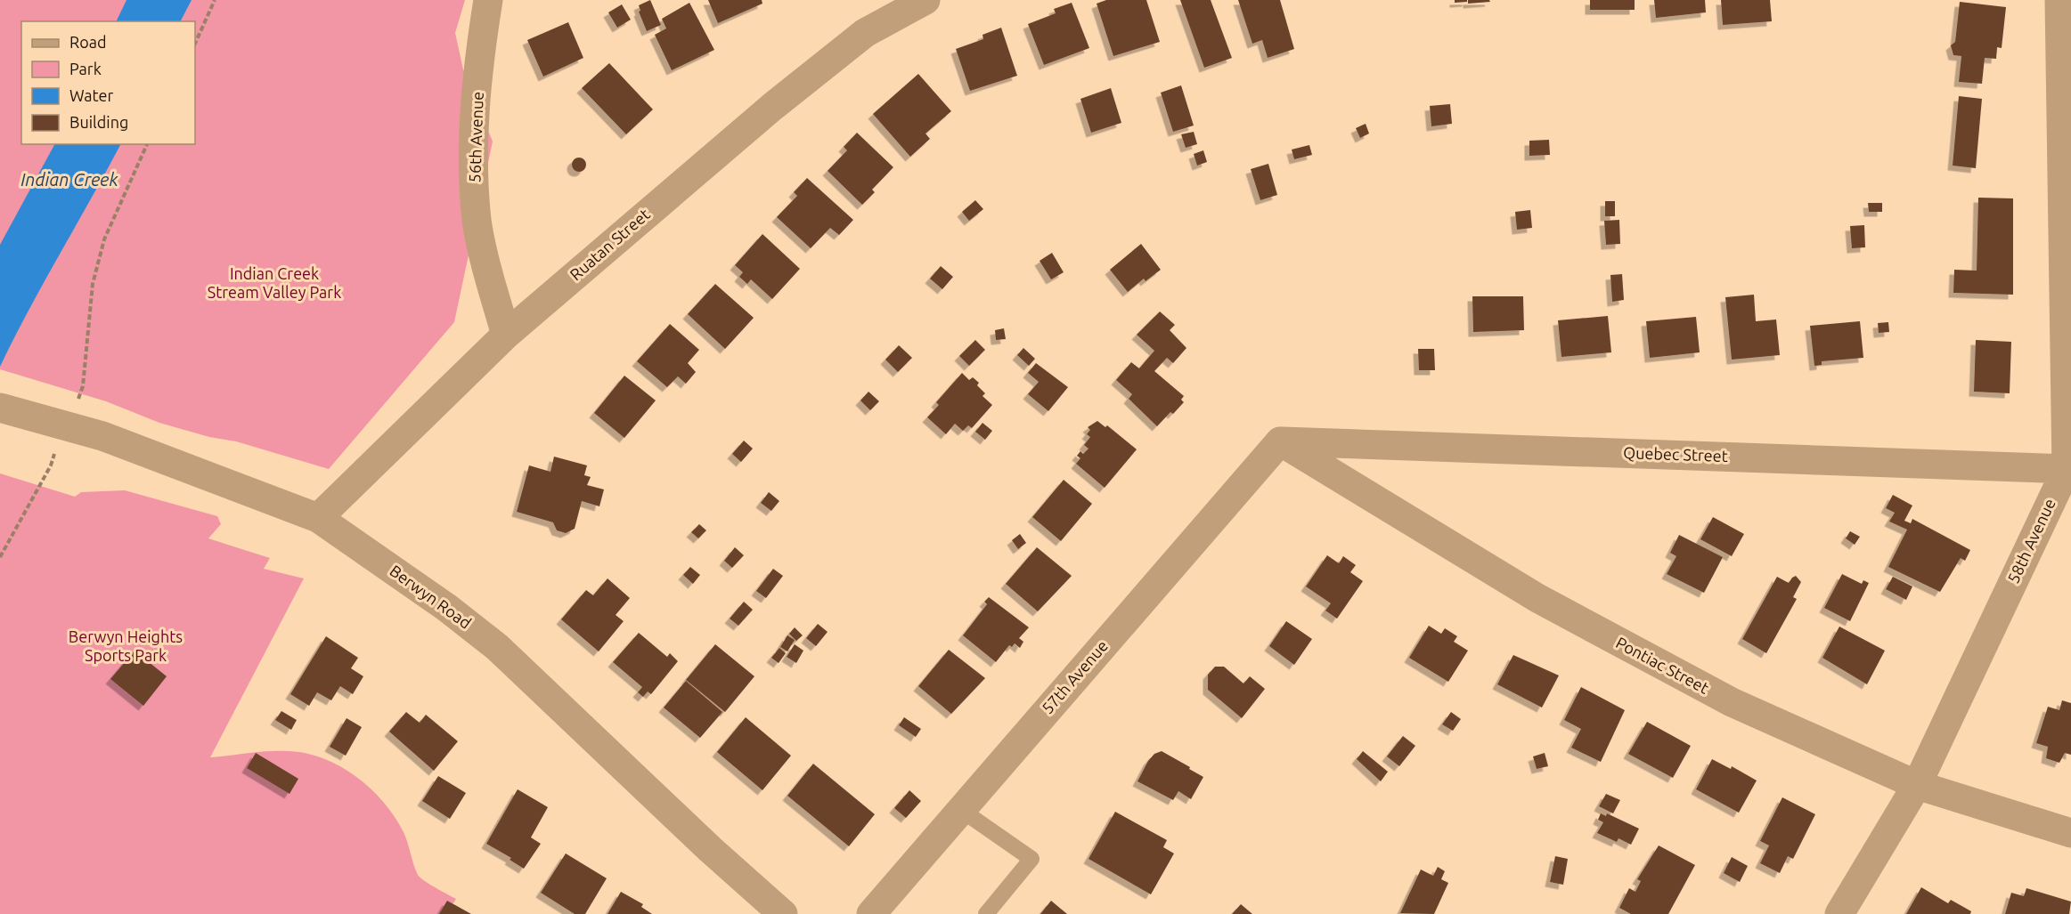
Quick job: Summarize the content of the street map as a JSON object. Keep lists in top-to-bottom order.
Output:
{
  "streets": {
    "street": [
      "56th Avenue",
      "Ruatan Street",
      "Quebec Street",
      "58th Avenue",
      "Berwyn Road",
      "Pontiac Street",
      "57th Avenue"
    ]
  },
  "crossings": [
    ["56th Avenue", "Ruatan Street"],
    ["Ruatan Street", "Berwyn Road"],
    ["Quebec Street", "58th Avenue"],
    ["Quebec Street", "Pontiac Street"],
    ["Quebec Street", "57th Avenue"],
    ["58th Avenue", "Pontiac Street"],
    ["Pontiac Street", "57th Avenue"]
  ],
  "water": ["Indian Creek"],
  "parks": ["Indian Creek Stream Valley Park", "Berwyn Heights Sports Park"],
  "legend": [
    "Road",
    "Park",
    "Water",
    "Building"
  ]
}
